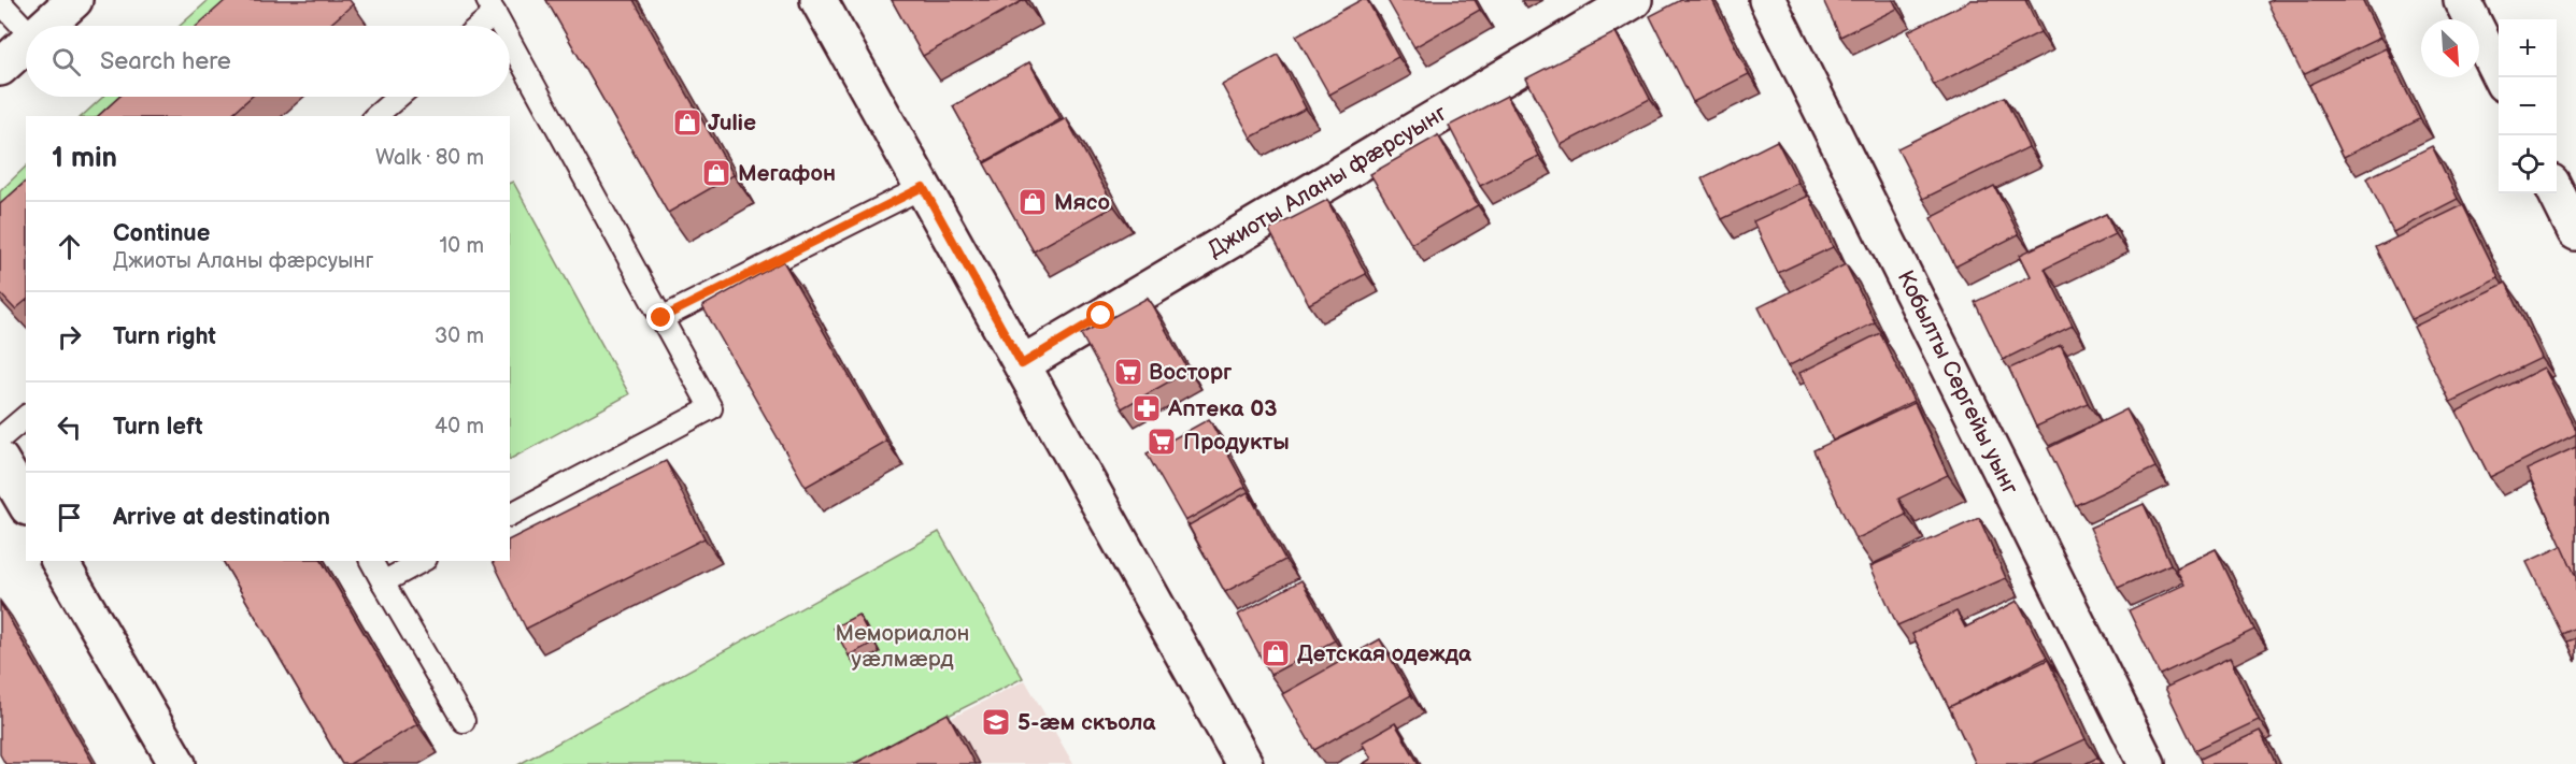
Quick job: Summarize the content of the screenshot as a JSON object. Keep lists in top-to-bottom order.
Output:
{
  "streets": {
    "street": ["Джиоты Аланы фæрсуынг", "Кобылты Сергейы уынг"]
  },
  "parks": ["Мемориалон уæлмæрд"],
  "places": {
    "shop": [
      "Julie",
      "Мегафон",
      "Мясо",
      "Детская одежда"
    ],
    "supermarket": ["Восторг", "Продукты"],
    "pharmacy": ["Аптека 03"],
    "school or university": ["5-æм скъола"]
  },
  "north": "bottom right",
  "page": {
    "map_buttons": ["+", "−"],
    "search": "Search here",
    "heading": ["1 min", "Walk · 80 m"],
    "list": [
      ["Continue", "Джиоты Аланы фæрсуынг", "10 m"],
      ["Turn right", "30 m"],
      ["Turn left", "40 m"],
      "Arrive at destination"
    ]
  }
}
